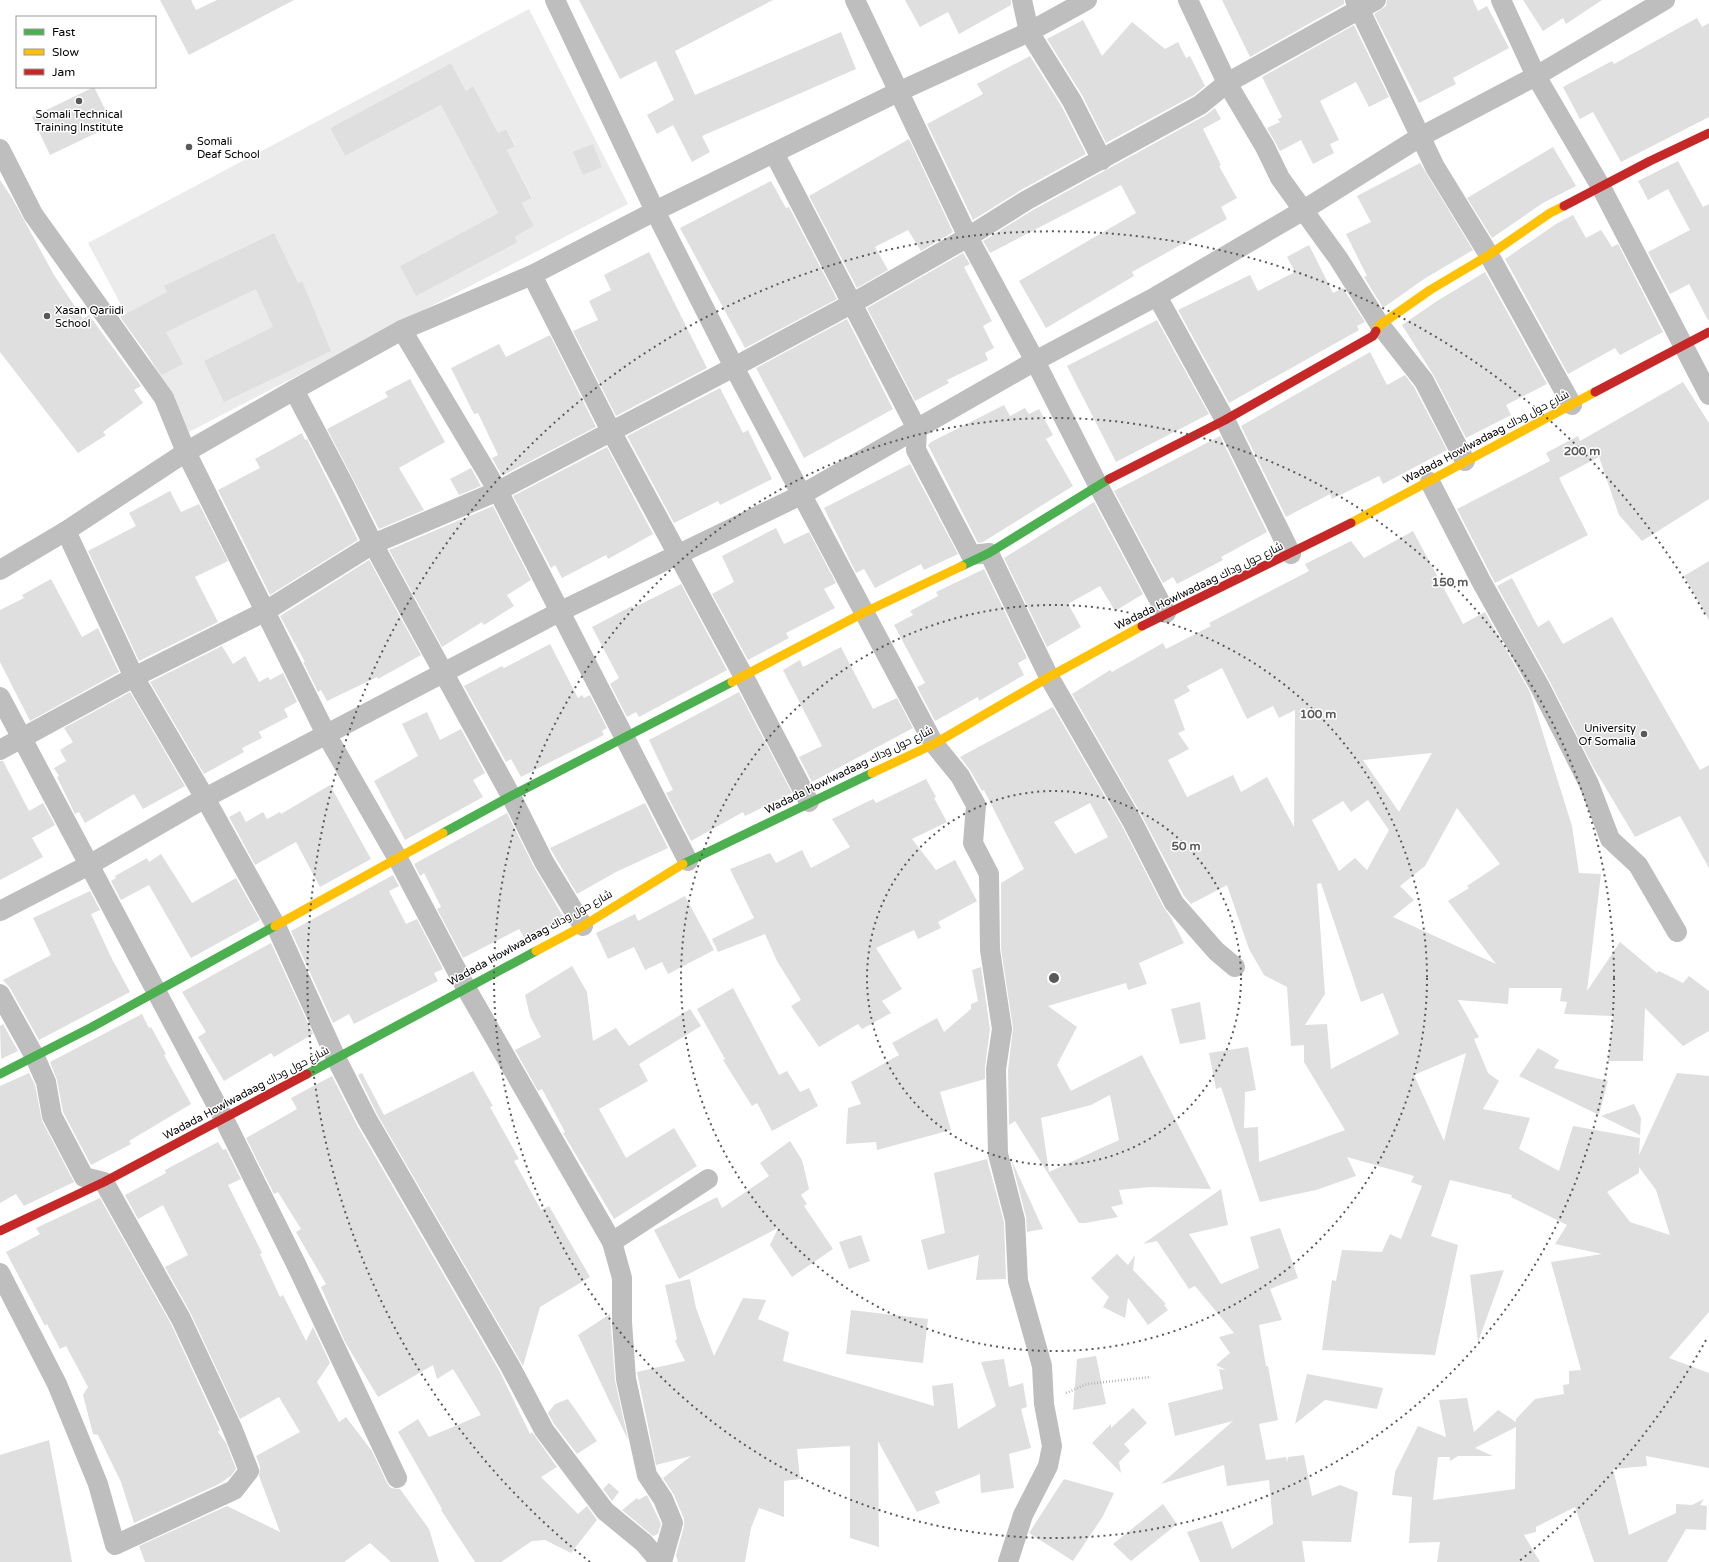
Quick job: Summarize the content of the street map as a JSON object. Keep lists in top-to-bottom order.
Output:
{
  "streets": {
    "street": ["Wadada Howlwadaag شارع حول وداك"]
  },
  "places": [
    "Somali Technical Training Institute",
    "Somali Deaf School",
    "Xasan Qariidi School",
    "University Of Somalia"
  ],
  "legend": ["Fast", "Slow", "Jam"],
  "rings": [
    "200 m",
    "150 m",
    "100 m",
    "50 m"
  ]
}
